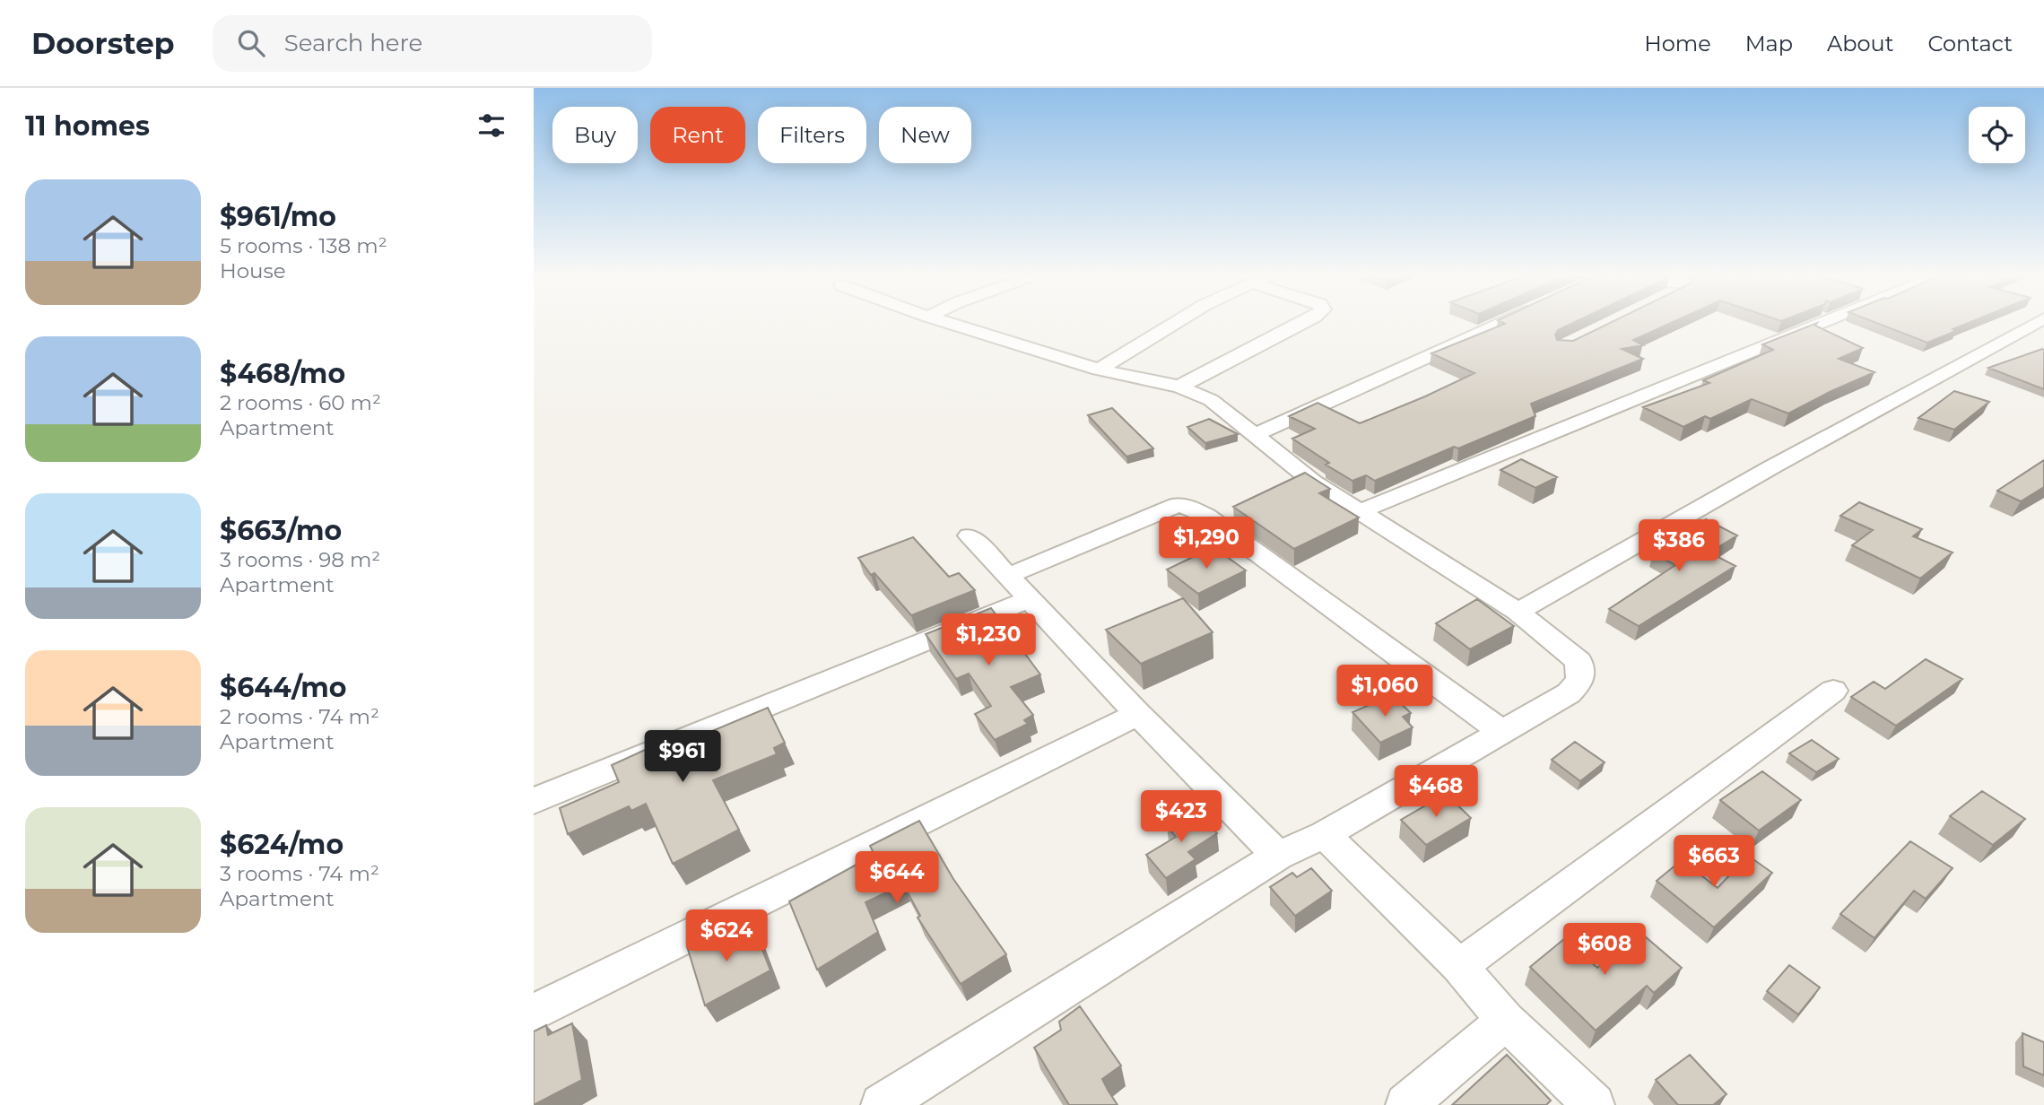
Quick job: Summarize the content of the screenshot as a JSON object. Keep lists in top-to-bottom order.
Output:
{
  "page": {
    "header": "Doorstep",
    "search": "Search here",
    "nav": [
      "Home",
      "Map",
      "About",
      "Contact"
    ],
    "heading": "11 homes",
    "chip": [
      "Buy",
      "Rent",
      "Filters",
      "New"
    ],
    "list": [
      {
        "name": "$961/mo",
        "note": "5 rooms · 138 m² · House"
      },
      {
        "name": "$468/mo",
        "note": "2 rooms · 60 m² · Apartment"
      },
      {
        "name": "$663/mo",
        "note": "3 rooms · 98 m² · Apartment"
      },
      {
        "name": "$644/mo",
        "note": "2 rooms · 74 m² · Apartment"
      },
      {
        "name": "$624/mo",
        "note": "3 rooms · 74 m² · Apartment"
      }
    ],
    "price": [
      "$1,290",
      "$386",
      "$1,230",
      "$1,060",
      "$961",
      "$468",
      "$423",
      "$663",
      "$644",
      "$624",
      "$608"
    ]
  }
}
